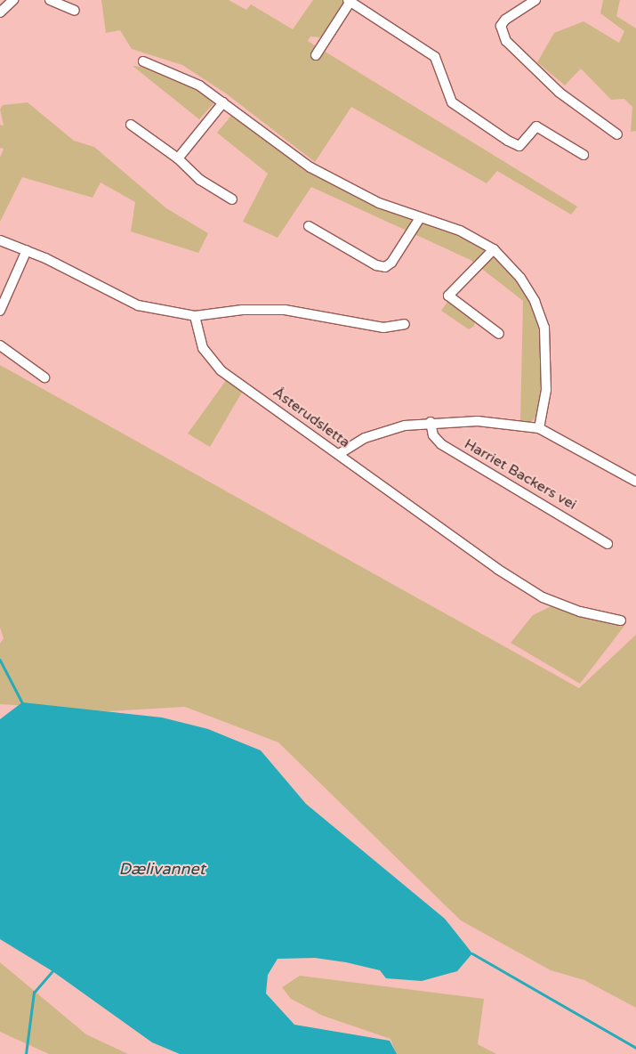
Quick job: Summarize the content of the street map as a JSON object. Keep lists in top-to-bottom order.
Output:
{
  "streets": {
    "street": ["Åsterudsletta", "Harriet Backers vei"]
  },
  "water": ["Dælivannet"]
}
